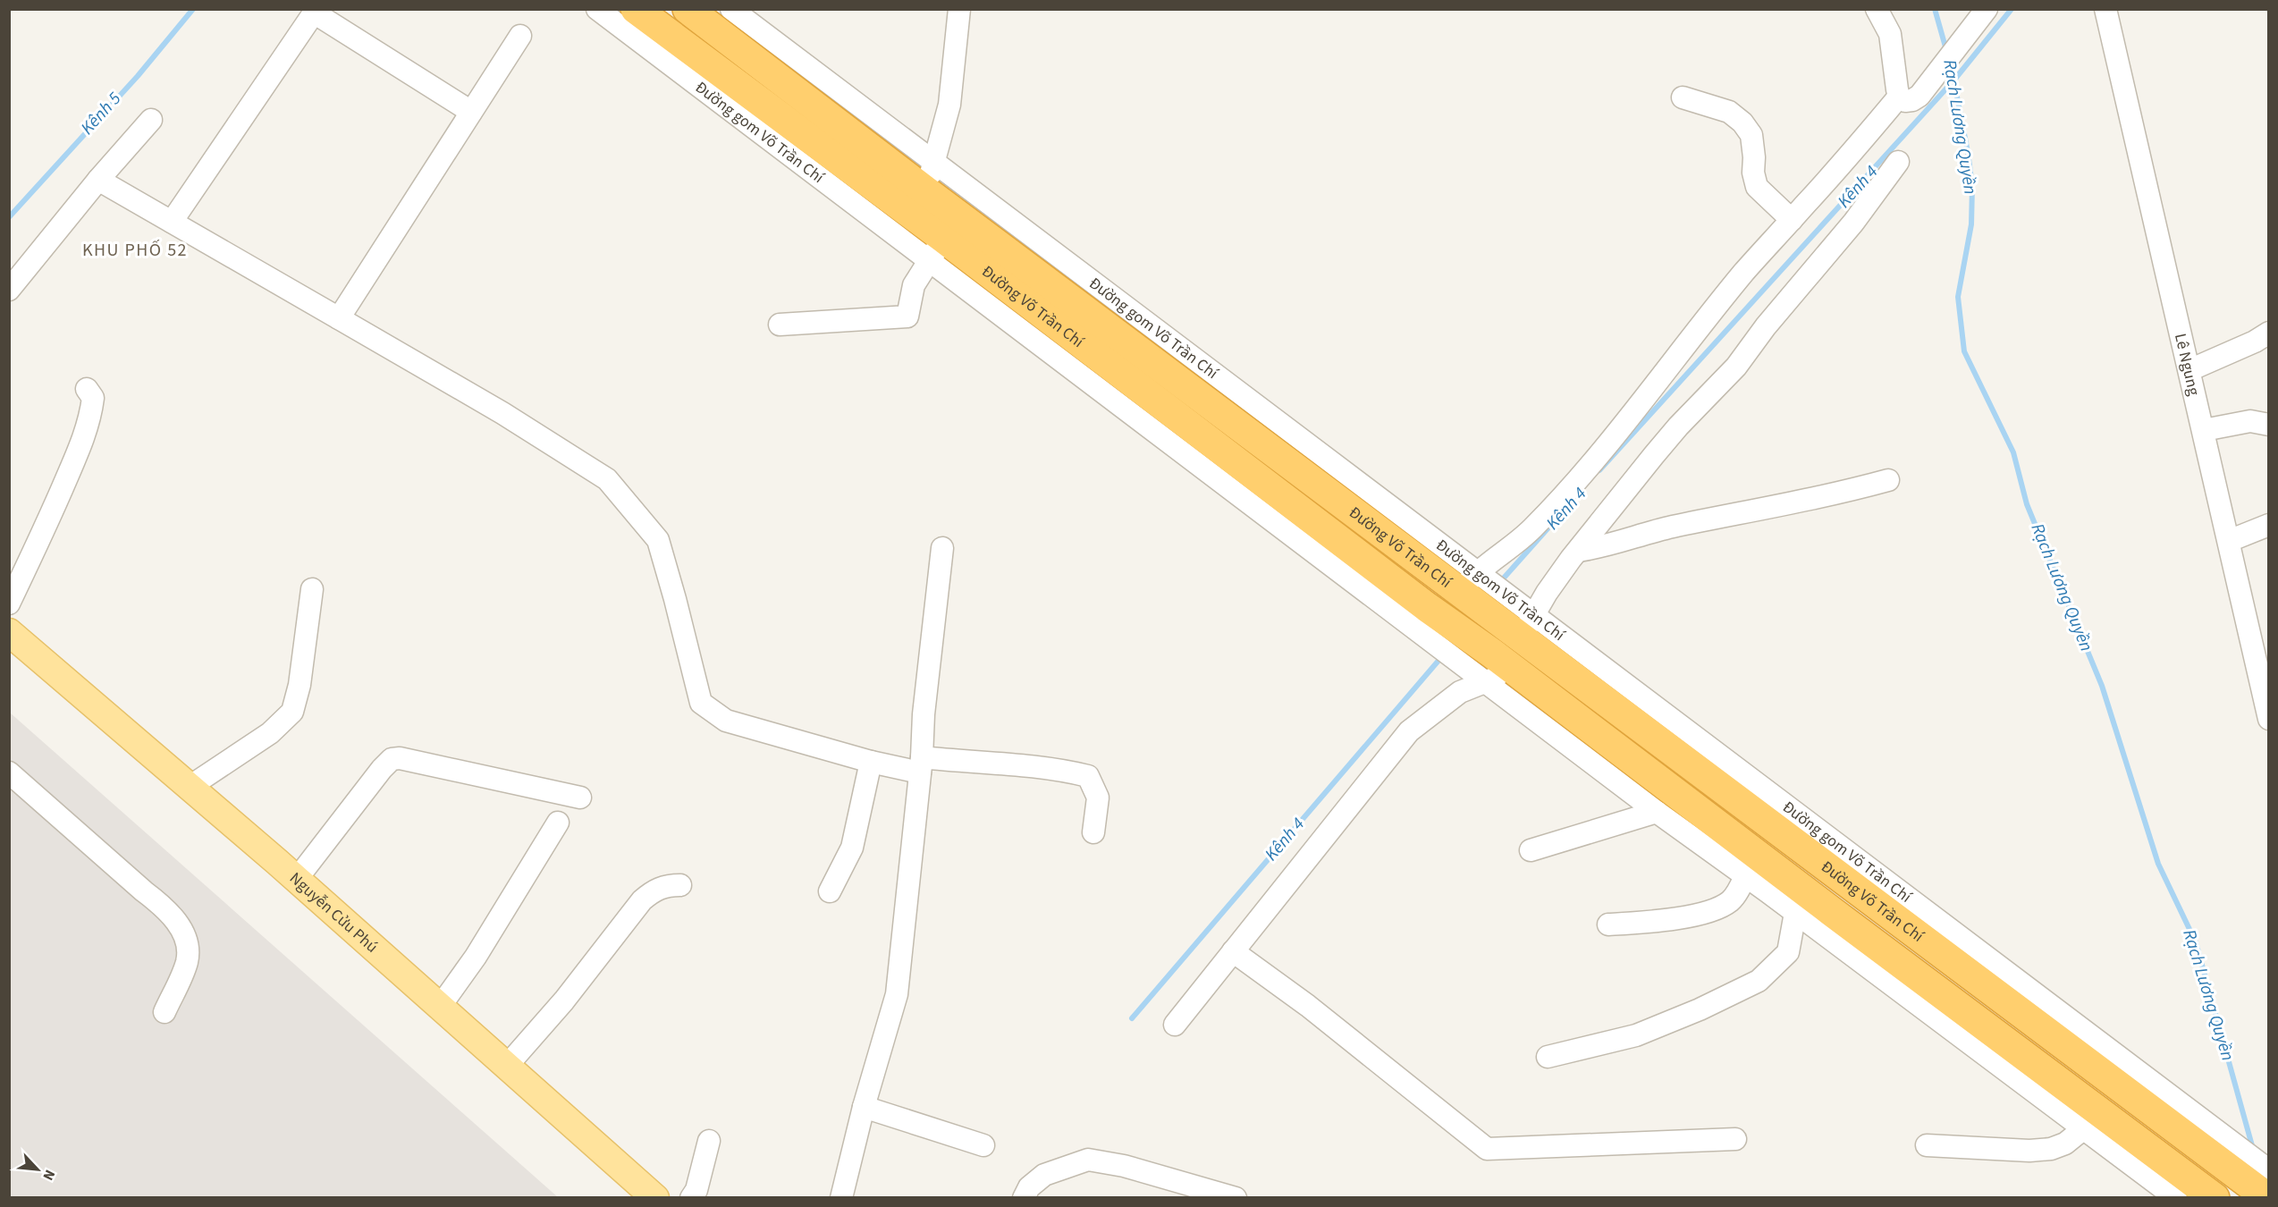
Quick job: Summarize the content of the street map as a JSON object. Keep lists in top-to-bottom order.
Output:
{
  "streets": {
    "highway": ["Đường Võ Trần Chí"],
    "main road": ["Nguyễn Cửu Phú"],
    "street": ["Đường gom Võ Trần Chí", "Lê Ngung"]
  },
  "crossings": [
    ["Đường gom Võ Trần Chí", "Đường Võ Trần Chí"]
  ],
  "districts": ["KHU PHỐ 52"],
  "water": ["Kênh 5", "Rạch Lương Quyền", "Kênh 4"],
  "north": "bottom right"
}
